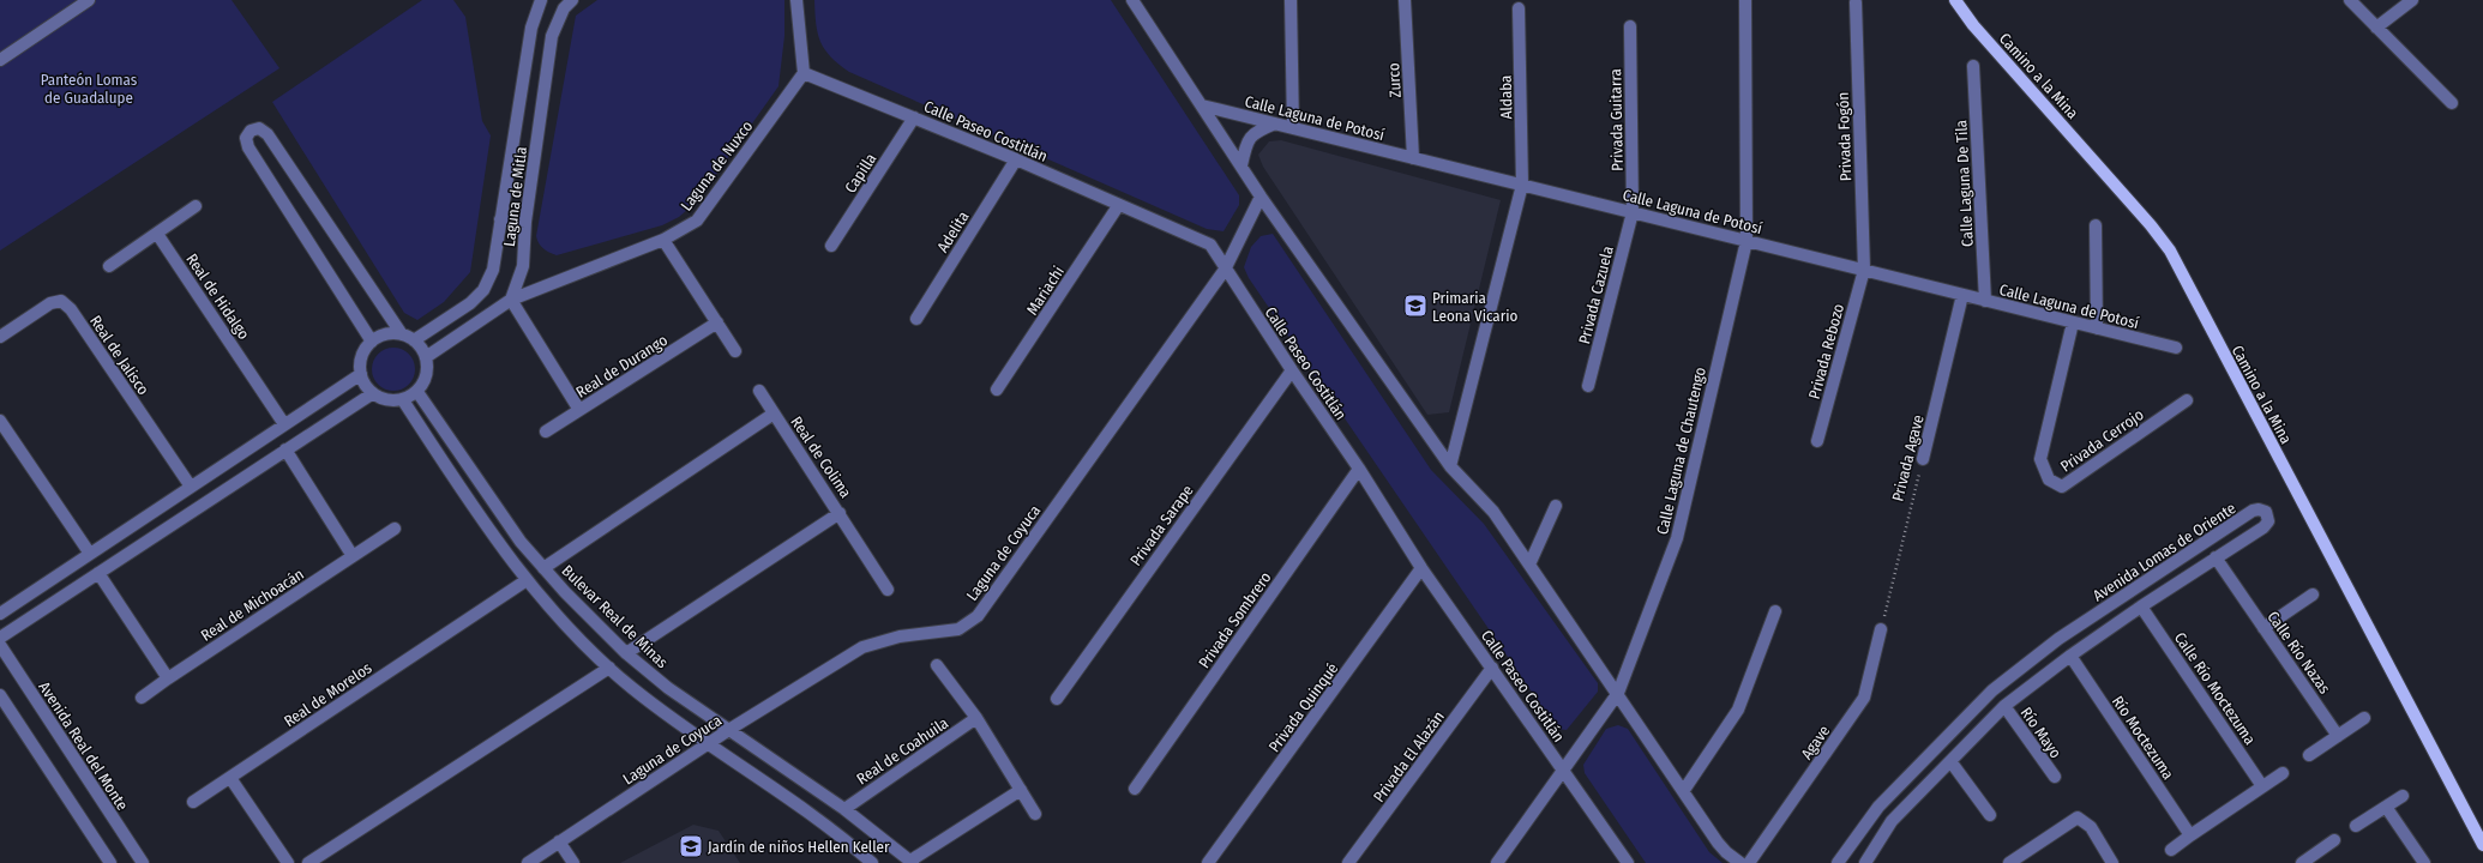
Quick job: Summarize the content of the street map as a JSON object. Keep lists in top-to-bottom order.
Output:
{
  "streets": {
    "main road": ["Camino a la Mina"],
    "street": [
      "Zurco",
      "Aldaba",
      "Calle Laguna de Potosí",
      "Privada Guitarra",
      "Calle Paseo Costitlán",
      "Privada Fogón",
      "Laguna de Nuxco",
      "Capilla",
      "Calle Laguna De Tila",
      "Laguna de Mitla",
      "Adelita",
      "Mariachi",
      "Privada Cazuela",
      "Real de Hidalgo",
      "Privada Rebozo",
      "Real de Jalisco",
      "Real de Durango",
      "Privada Cerrojo",
      "Calle Laguna de Chautengo",
      "Real de Colima",
      "Privada Agave",
      "Privada Sarape",
      "Avenida Lomas de Oriente",
      "Laguna de Coyuca",
      "Real de Michoacán",
      "Bulevar Real de Minas",
      "Privada Sombrero",
      "Calle Río Nazas",
      "Calle Río Moctezuma",
      "Real de Morelos",
      "Privada Quinqué",
      "Río Mayo",
      "Río Moctezuma",
      "Agave",
      "Avenida Real del Monte",
      "Real de Coahuila",
      "Privada El Alazán"
    ]
  },
  "crossings": [
    ["Zurco", "Calle Laguna de Potosí"],
    ["Aldaba", "Calle Laguna de Potosí"],
    ["Calle Laguna de Potosí", "Privada Guitarra"],
    ["Calle Laguna de Potosí", "Privada Fogón"],
    ["Calle Laguna de Potosí", "Calle Laguna De Tila"],
    ["Calle Laguna de Potosí", "Privada Cazuela"],
    ["Calle Laguna de Potosí", "Privada Rebozo"],
    ["Calle Laguna de Potosí", "Privada Cerrojo"],
    ["Calle Laguna de Potosí", "Calle Laguna de Chautengo"],
    ["Calle Laguna de Potosí", "Privada Agave"],
    ["Privada Guitarra", "Privada Cazuela"],
    ["Calle Paseo Costitlán", "Laguna de Nuxco"],
    ["Calle Paseo Costitlán", "Capilla"],
    ["Calle Paseo Costitlán", "Adelita"],
    ["Calle Paseo Costitlán", "Mariachi"],
    ["Calle Paseo Costitlán", "Calle Laguna de Chautengo"],
    ["Calle Paseo Costitlán", "Privada Sarape"],
    ["Calle Paseo Costitlán", "Laguna de Coyuca"],
    ["Calle Paseo Costitlán", "Privada Sombrero"],
    ["Calle Paseo Costitlán", "Privada Quinqué"],
    ["Calle Paseo Costitlán", "Privada El Alazán"],
    ["Privada Fogón", "Privada Rebozo"],
    ["Laguna de Nuxco", "Laguna de Mitla"],
    ["Laguna de Nuxco", "Real de Durango"],
    ["Laguna de Mitla", "Real de Durango"],
    ["Laguna de Mitla", "Bulevar Real de Minas"],
    ["Real de Colima", "Bulevar Real de Minas"],
    ["Privada Agave", "Agave"],
    ["Avenida Lomas de Oriente", "Calle Río Nazas"],
    ["Avenida Lomas de Oriente", "Calle Río Moctezuma"],
    ["Avenida Lomas de Oriente", "Río Mayo"],
    ["Avenida Lomas de Oriente", "Río Moctezuma"],
    ["Laguna de Coyuca", "Bulevar Real de Minas"],
    ["Bulevar Real de Minas", "Real de Coahuila"]
  ],
  "parks": ["Panteón Lomas de Guadalupe"],
  "places": {
    "school or university": ["Primaria Leona Vicario", "Jardín de niños Hellen Keller"]
  }
}
